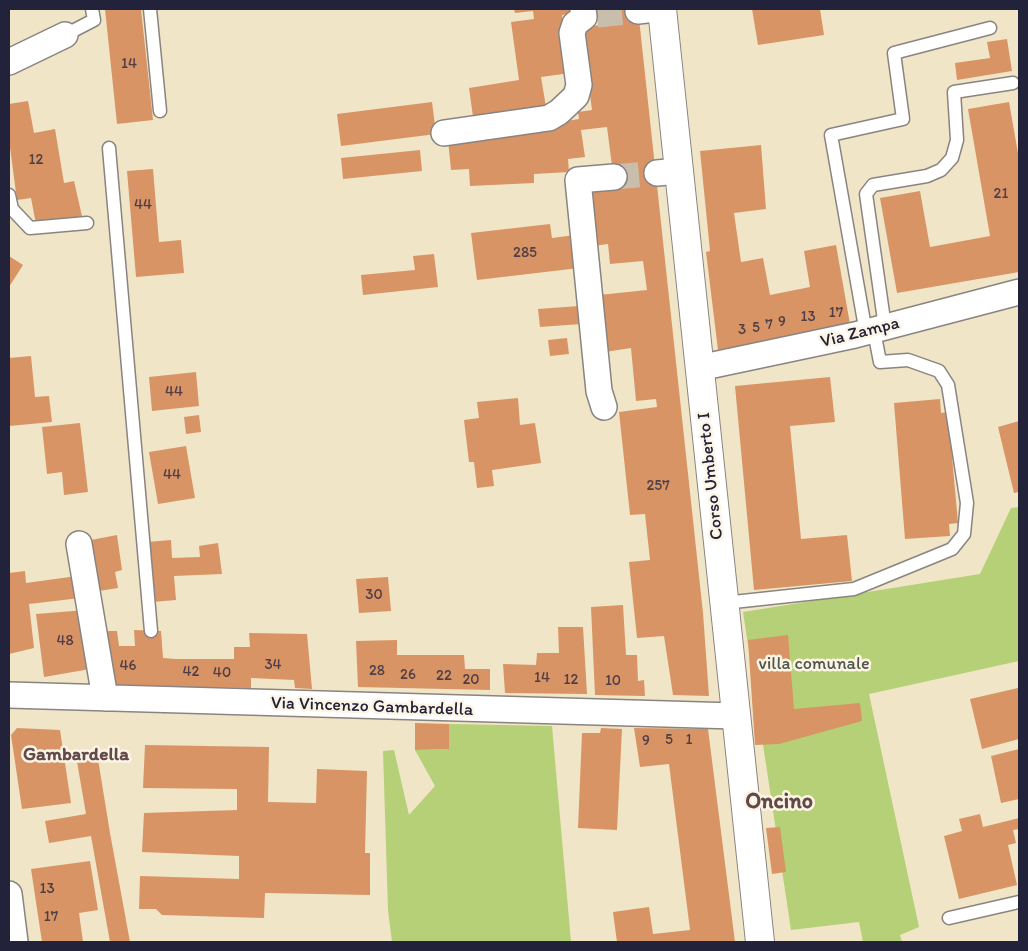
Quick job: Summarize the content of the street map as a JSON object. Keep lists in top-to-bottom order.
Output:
{
  "streets": {
    "street": ["Via Zampa", "Corso Umberto I", "Via Vincenzo Gambardella"]
  },
  "crossings": [
    ["Via Zampa", "Corso Umberto I"],
    ["Corso Umberto I", "Via Vincenzo Gambardella"]
  ],
  "districts": ["Gambardella", "Oncino"],
  "parks": ["villa comunale"],
  "house_numbers": [
    "14",
    "12",
    "21",
    "44",
    "285",
    "17",
    "13",
    "9",
    "7",
    "5",
    "3",
    "44",
    "44",
    "257",
    "30",
    "48",
    "34",
    "46",
    "28",
    "42",
    "40",
    "26",
    "22",
    "14",
    "20",
    "12",
    "10",
    "5",
    "1",
    "9",
    "13",
    "17"
  ]
}
